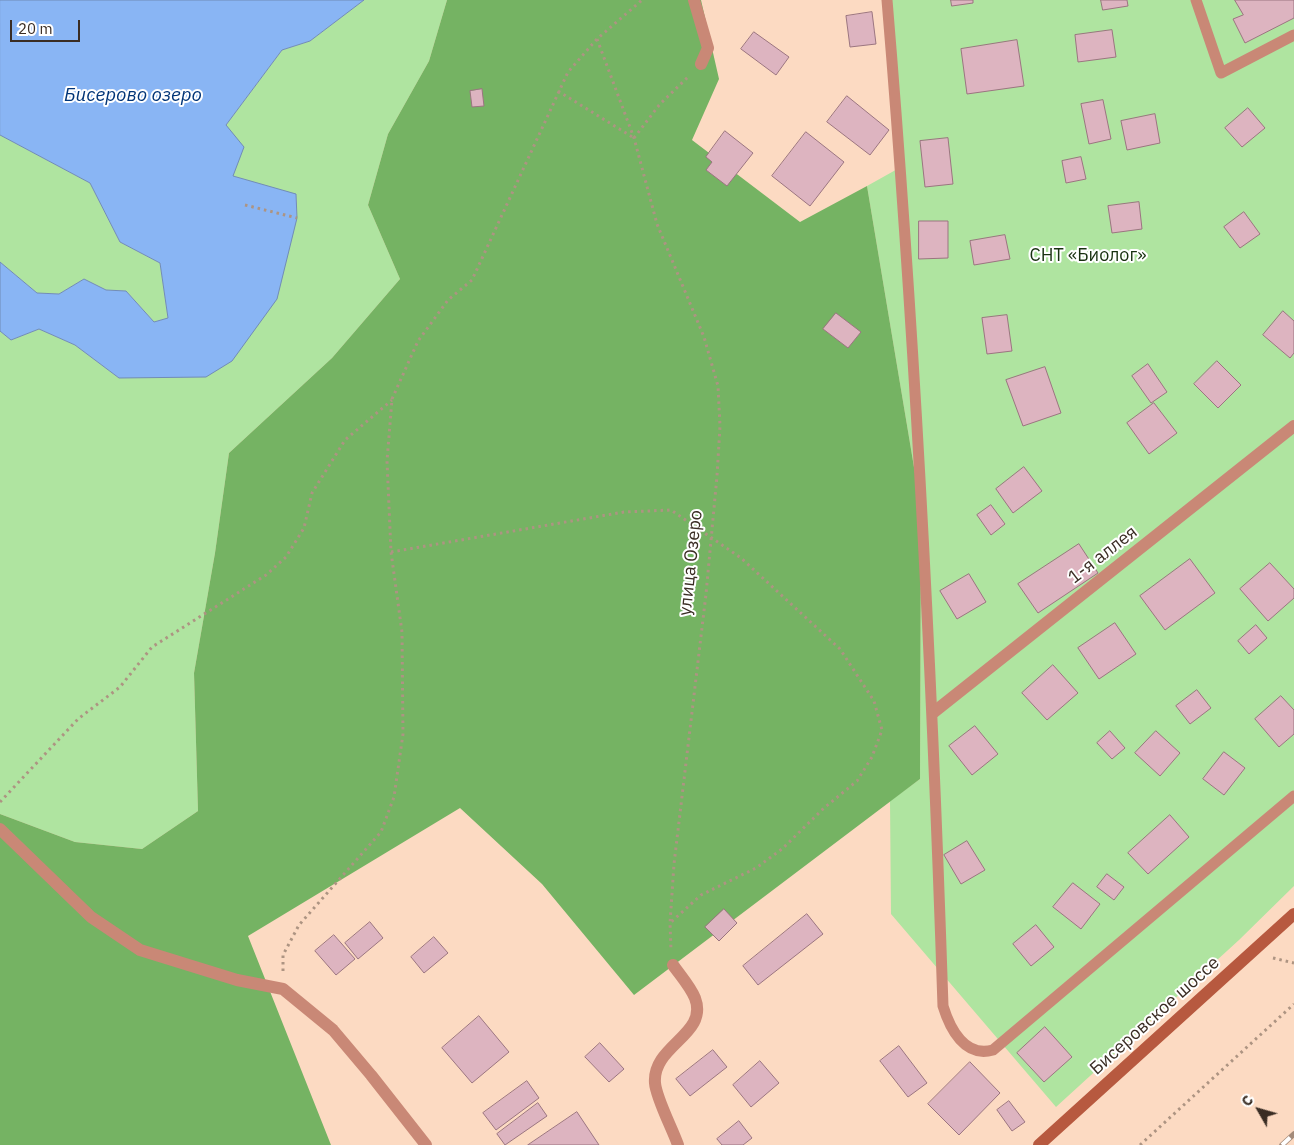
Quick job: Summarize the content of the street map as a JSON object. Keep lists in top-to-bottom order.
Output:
{
  "streets": {
    "main road": ["Бисеровское шоссе"],
    "street": ["1-я аллея"],
    "path": ["улица Озеро"]
  },
  "water": ["Бисерово озеро"],
  "parks": ["СНТ «Биолог»"],
  "scale_bar": "20 m",
  "north": "top left"
}
